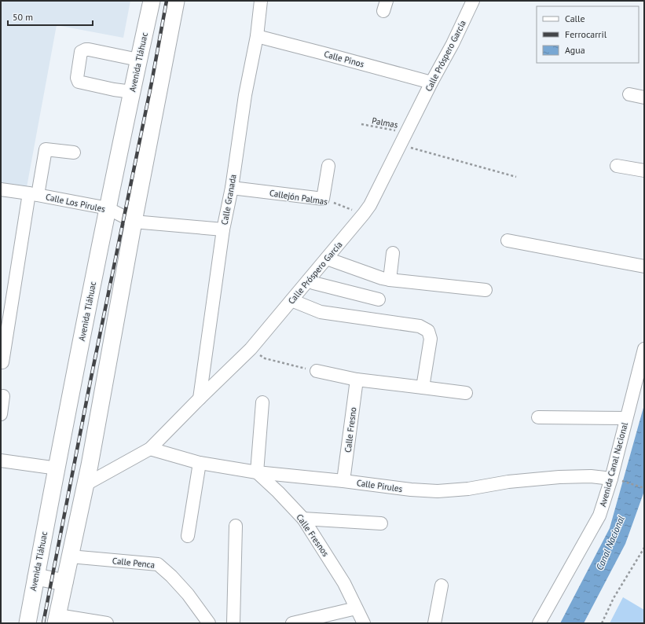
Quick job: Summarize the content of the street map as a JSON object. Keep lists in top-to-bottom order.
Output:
{
  "streets": {
    "main road": ["Avenida Tláhuac"],
    "street": [
      "Calle Próspero García",
      "Calle Pinos",
      "Callejón Palmas",
      "Calle Granada",
      "Calle Los Pirules",
      "Calle Fresno",
      "Avenida Canal Nacional",
      "Calle Pirules",
      "Calle Fresnos",
      "Calle Penca"
    ],
    "path": ["Palmas"]
  },
  "crossings": [
    ["Calle Próspero García", "Calle Pinos"],
    ["Calle Próspero García", "Palmas"],
    ["Calle Próspero García", "Callejón Palmas"],
    ["Calle Próspero García", "Calle Granada"],
    ["Calle Próspero García", "Calle Pirules"],
    ["Calle Pinos", "Calle Granada"],
    ["Avenida Tláhuac", "Calle Los Pirules"],
    ["Callejón Palmas", "Calle Granada"],
    ["Calle Granada", "Calle Los Pirules"],
    ["Calle Fresno", "Calle Pirules"],
    ["Avenida Canal Nacional", "Calle Pirules"],
    ["Calle Pirules", "Calle Fresnos"]
  ],
  "water": ["Canal Nacional"],
  "legend": ["Calle", "Ferrocarril", "Agua"],
  "scale_bar": "50 m"
}
